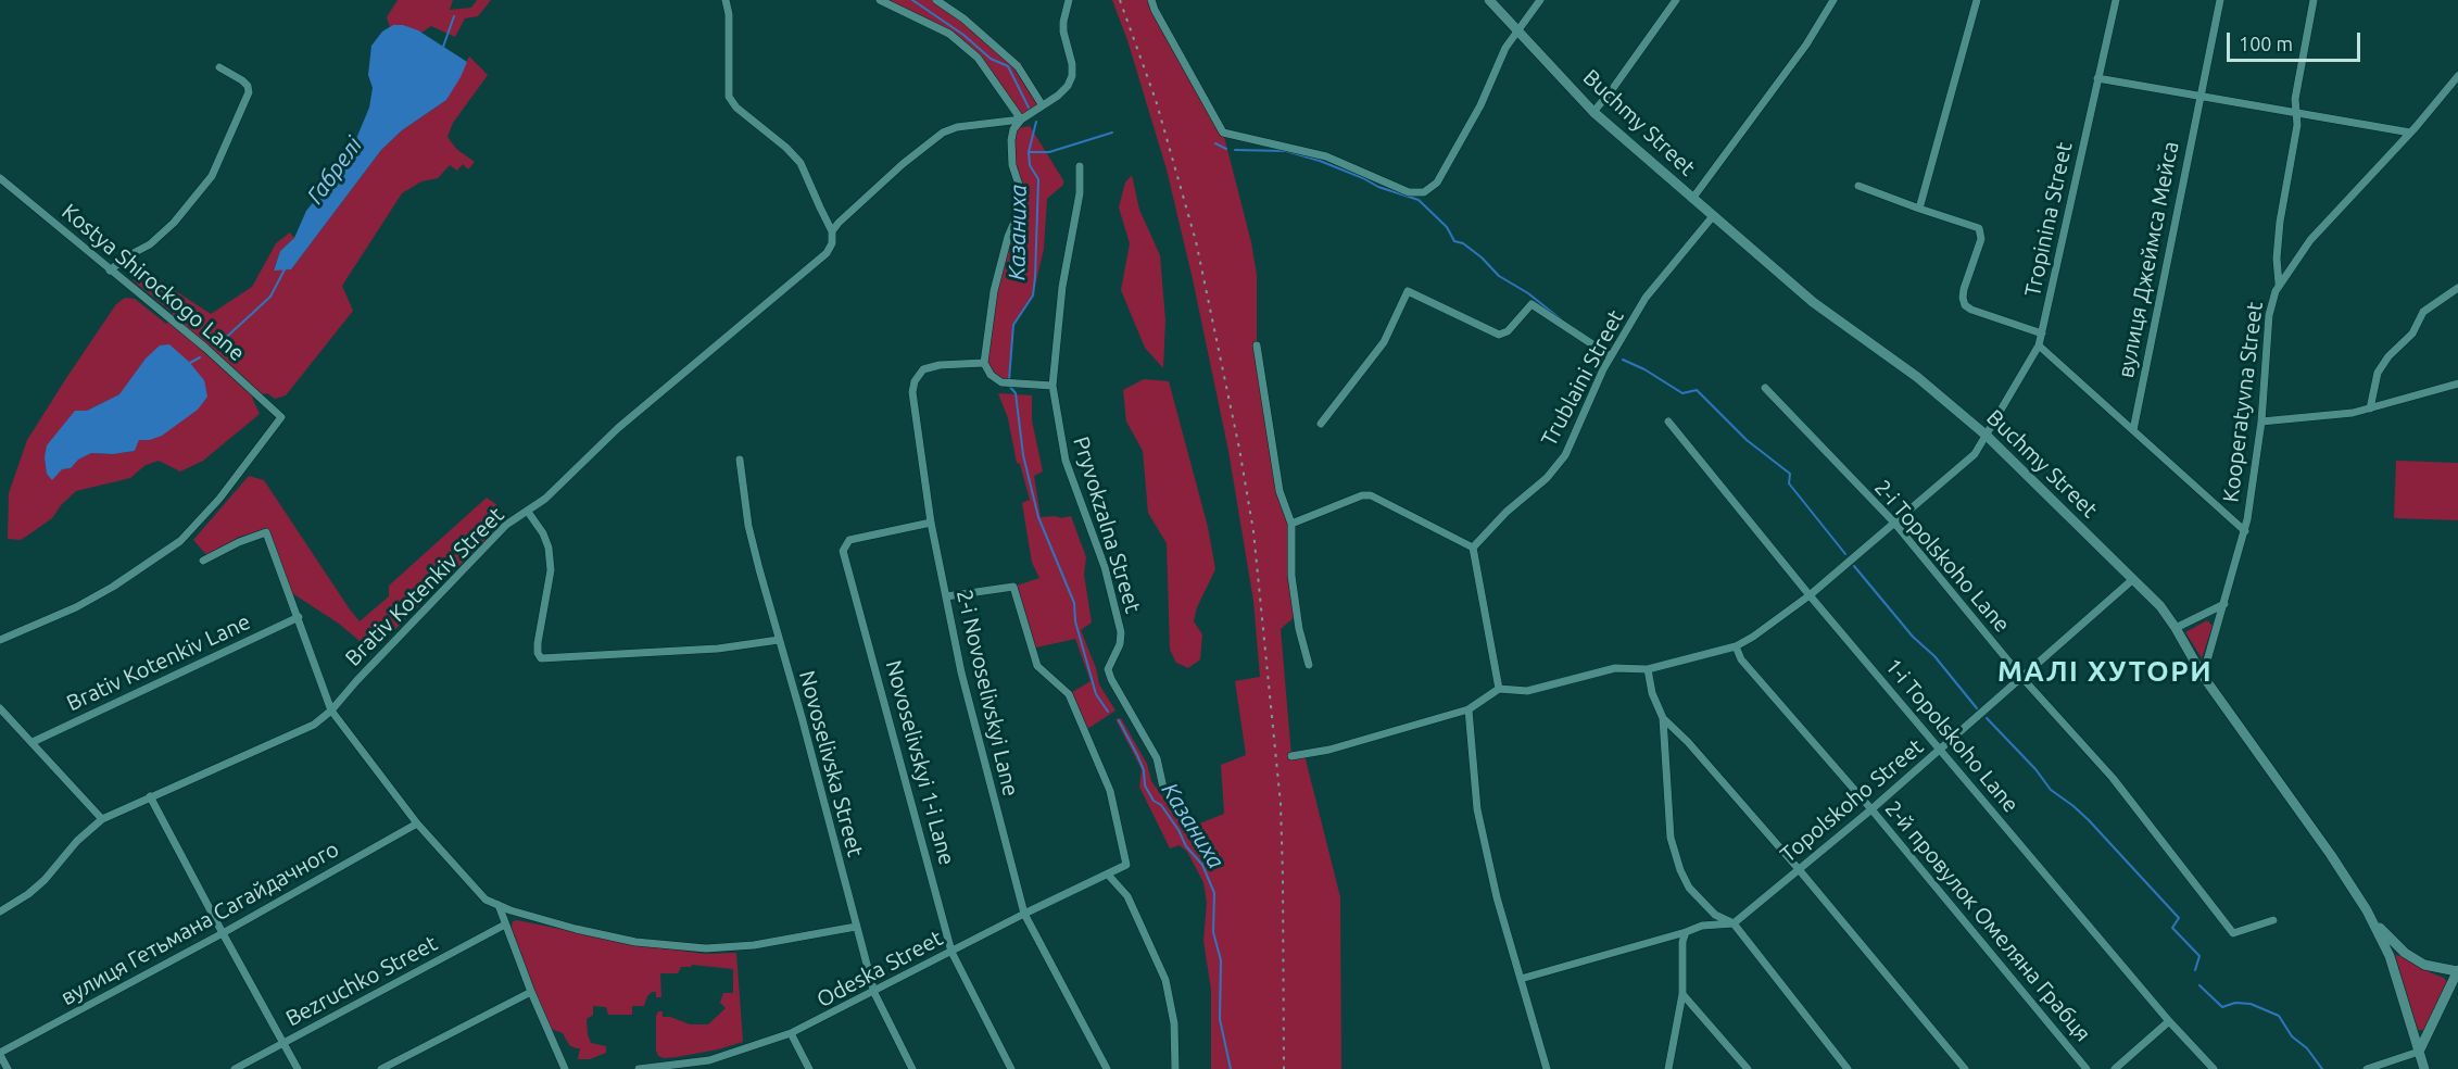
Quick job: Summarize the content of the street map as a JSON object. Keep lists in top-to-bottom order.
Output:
{
  "streets": {
    "street": [
      "Buchmy Street",
      "Tropinina Street",
      "вулиця Джеймса Мейса",
      "Kostya Shirockogo Lane",
      "Trublaini Street",
      "Kooperatyvna Street",
      "Pryvokzalna Street",
      "2-i Topolskoho Lane",
      "Brativ Kotenkiv Street",
      "Brativ Kotenkiv Lane",
      "2-i Novoselivskyi Lane",
      "1-i Topolskoho Lane",
      "Novoselivskyi 1-i Lane",
      "Novoselivska Street",
      "Topolskoho Street",
      "2-й провулок Омеляна Грабця",
      "вулиця Гетьмана Сагайдачного",
      "Odeska Street",
      "Bezruchko Street"
    ]
  },
  "crossings": [
    ["Buchmy Street", "Tropinina Street"],
    ["Buchmy Street", "Trublaini Street"],
    ["Buchmy Street", "Kooperatyvna Street"],
    ["Buchmy Street", "Topolskoho Street"],
    ["Tropinina Street", "вулиця Джеймса Мейса"],
    ["Tropinina Street", "2-i Topolskoho Lane"],
    ["Tropinina Street", "1-i Topolskoho Lane"],
    ["Tropinina Street", "2-й провулок Омеляна Грабця"],
    ["вулиця Джеймса Мейса", "Kooperatyvna Street"],
    ["2-i Topolskoho Lane", "Topolskoho Street"],
    ["2-i Novoselivskyi Lane", "Novoselivskyi 1-i Lane"],
    ["2-i Novoselivskyi Lane", "Odeska Street"],
    ["1-i Topolskoho Lane", "Topolskoho Street"],
    ["Novoselivskyi 1-i Lane", "Odeska Street"],
    ["Novoselivska Street", "Odeska Street"],
    ["Topolskoho Street", "2-й провулок Омеляна Грабця"]
  ],
  "districts": ["МАЛІ ХУТОРИ"],
  "water": ["Габрелі", "Казаниха"],
  "scale_bar": "100 m"
}
